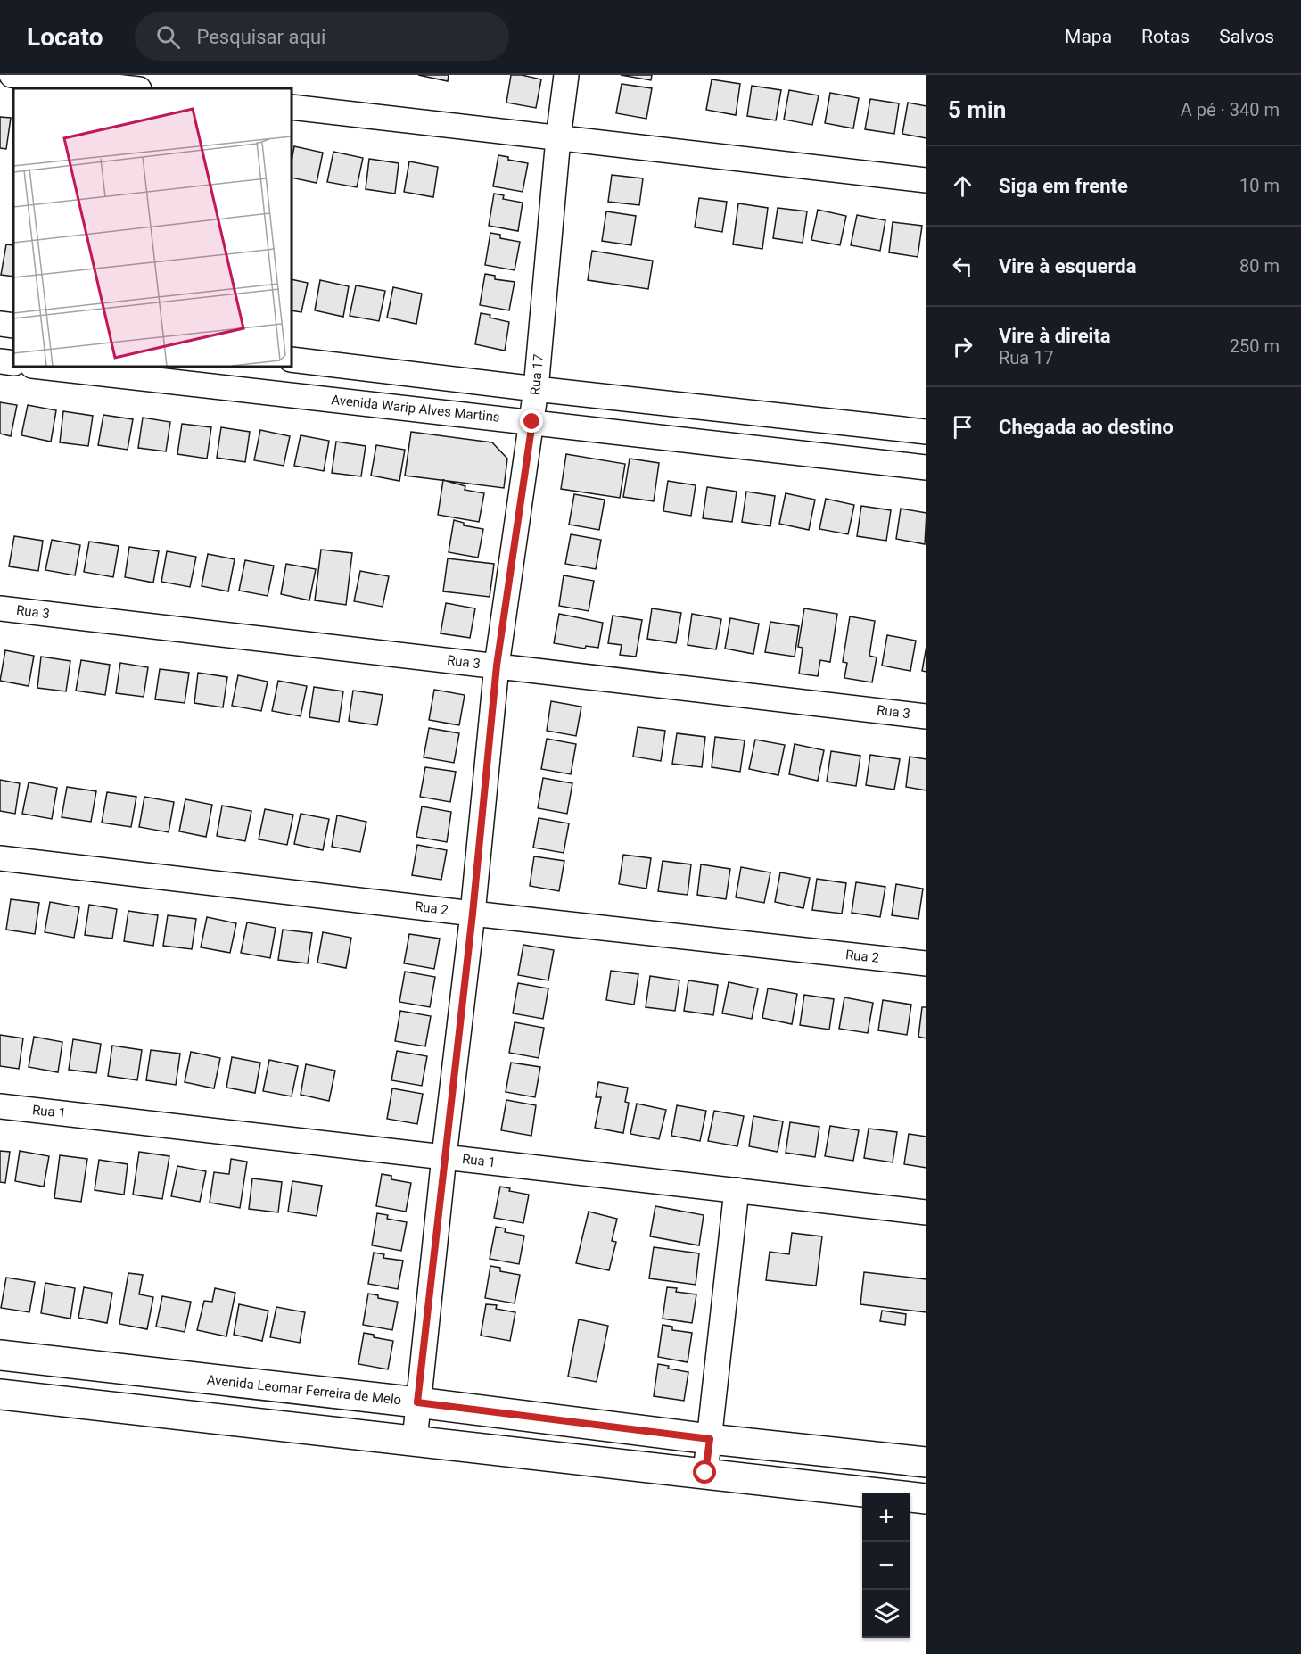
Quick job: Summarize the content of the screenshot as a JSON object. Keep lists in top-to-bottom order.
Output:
{
  "streets": {
    "street": [
      "Rua 17",
      "Avenida Warip Alves Martins",
      "Rua 3",
      "Rua 2",
      "Rua 1",
      "Avenida Leomar Ferreira de Melo"
    ]
  },
  "crossings": [
    ["Rua 17", "Avenida Warip Alves Martins"],
    ["Rua 17", "Rua 3"],
    ["Rua 17", "Rua 2"],
    ["Rua 17", "Rua 1"],
    ["Rua 17", "Avenida Leomar Ferreira de Melo"]
  ],
  "page": {
    "header": "Locato",
    "search": "Pesquisar aqui",
    "nav": ["Mapa", "Rotas", "Salvos"],
    "heading": ["5 min", "A pé · 340 m"],
    "list": [
      ["Siga em frente", "10 m"],
      ["Vire à esquerda", "80 m"],
      ["Vire à direita", "Rua 17", "250 m"],
      "Chegada ao destino"
    ],
    "map_buttons": ["+", "−"]
  }
}
